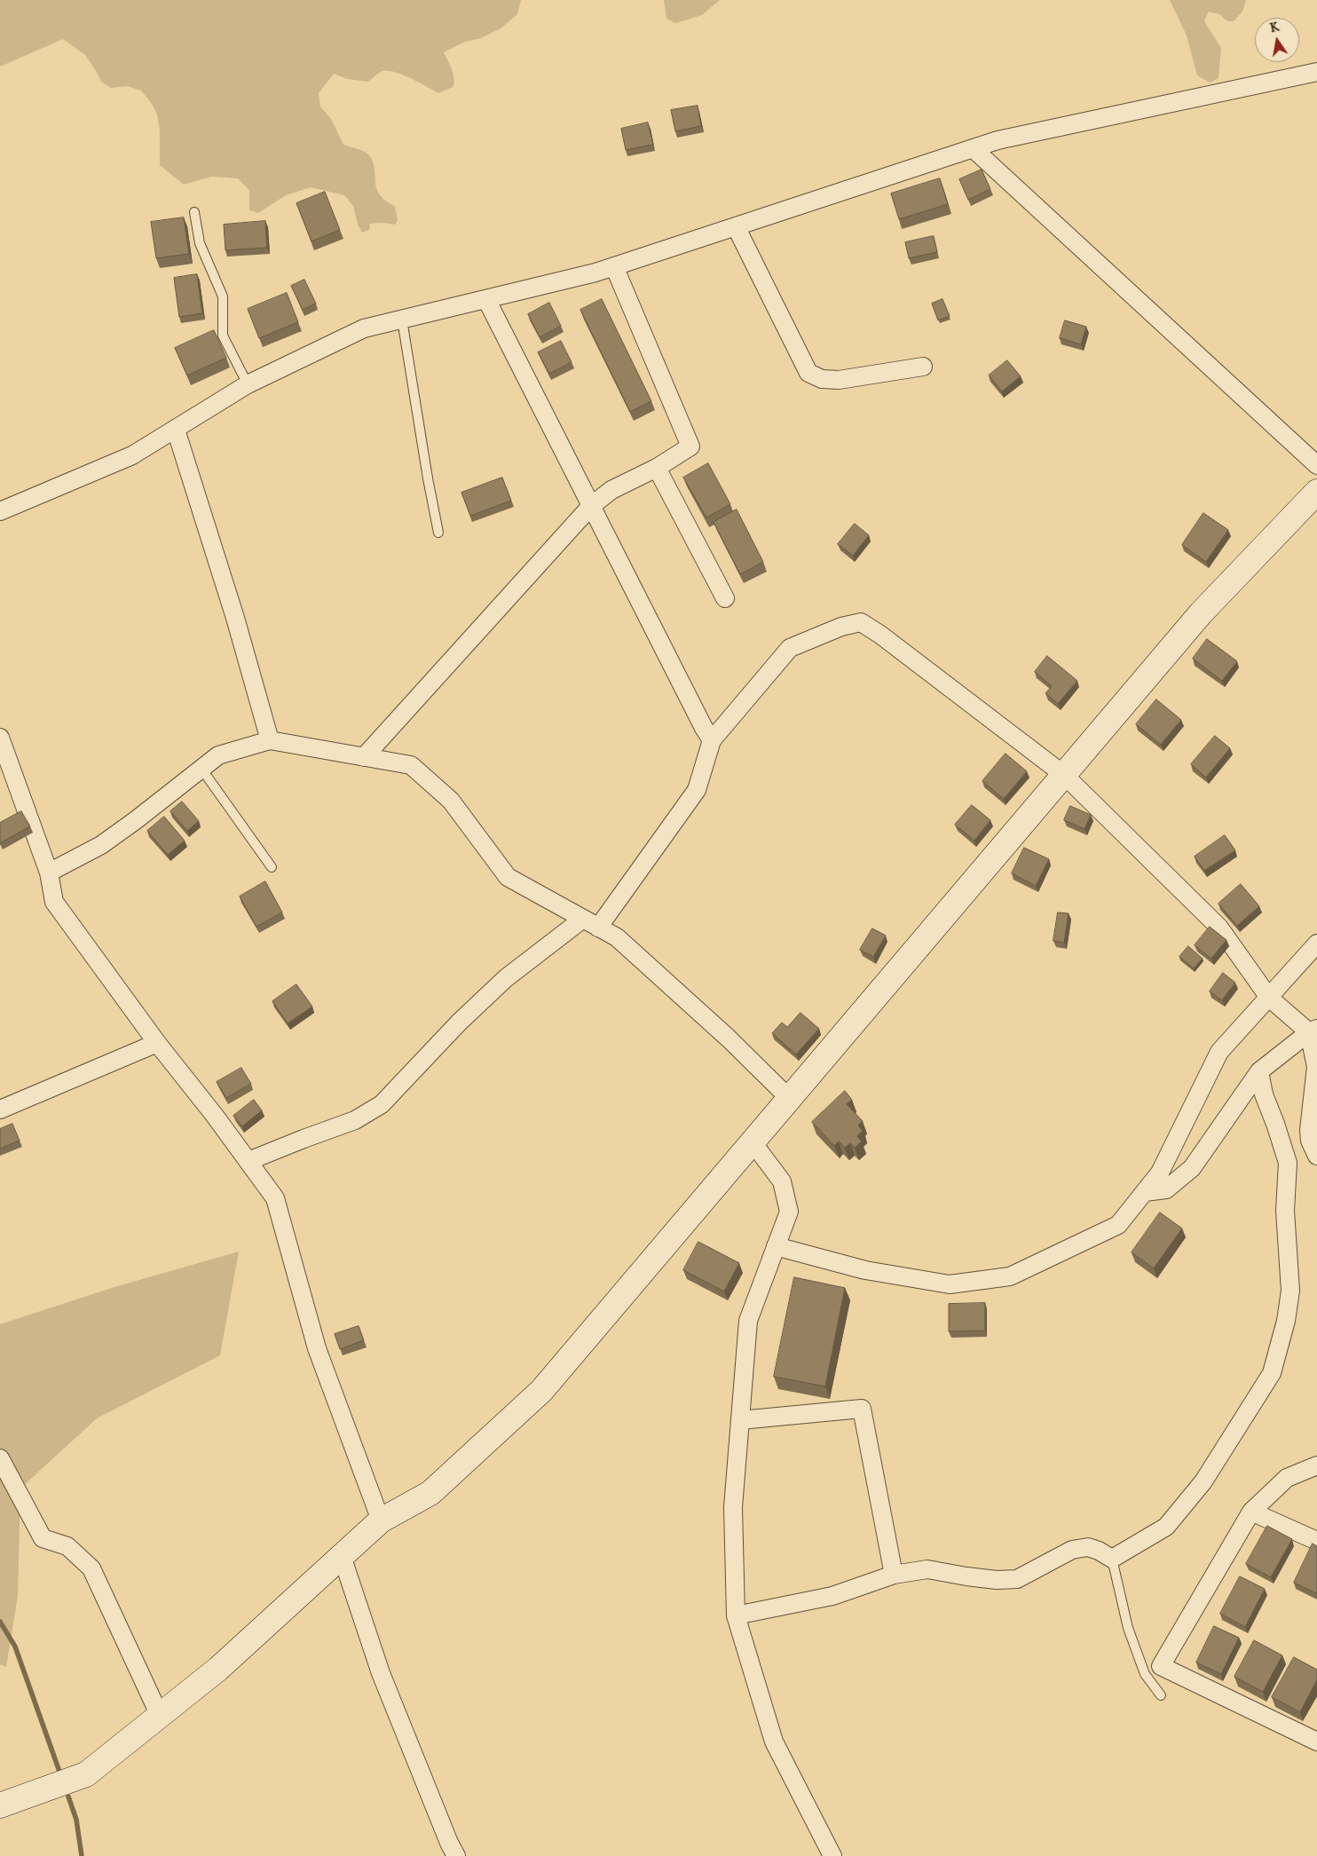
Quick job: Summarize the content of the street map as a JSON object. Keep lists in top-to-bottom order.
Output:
{
  "north": "top"
}
